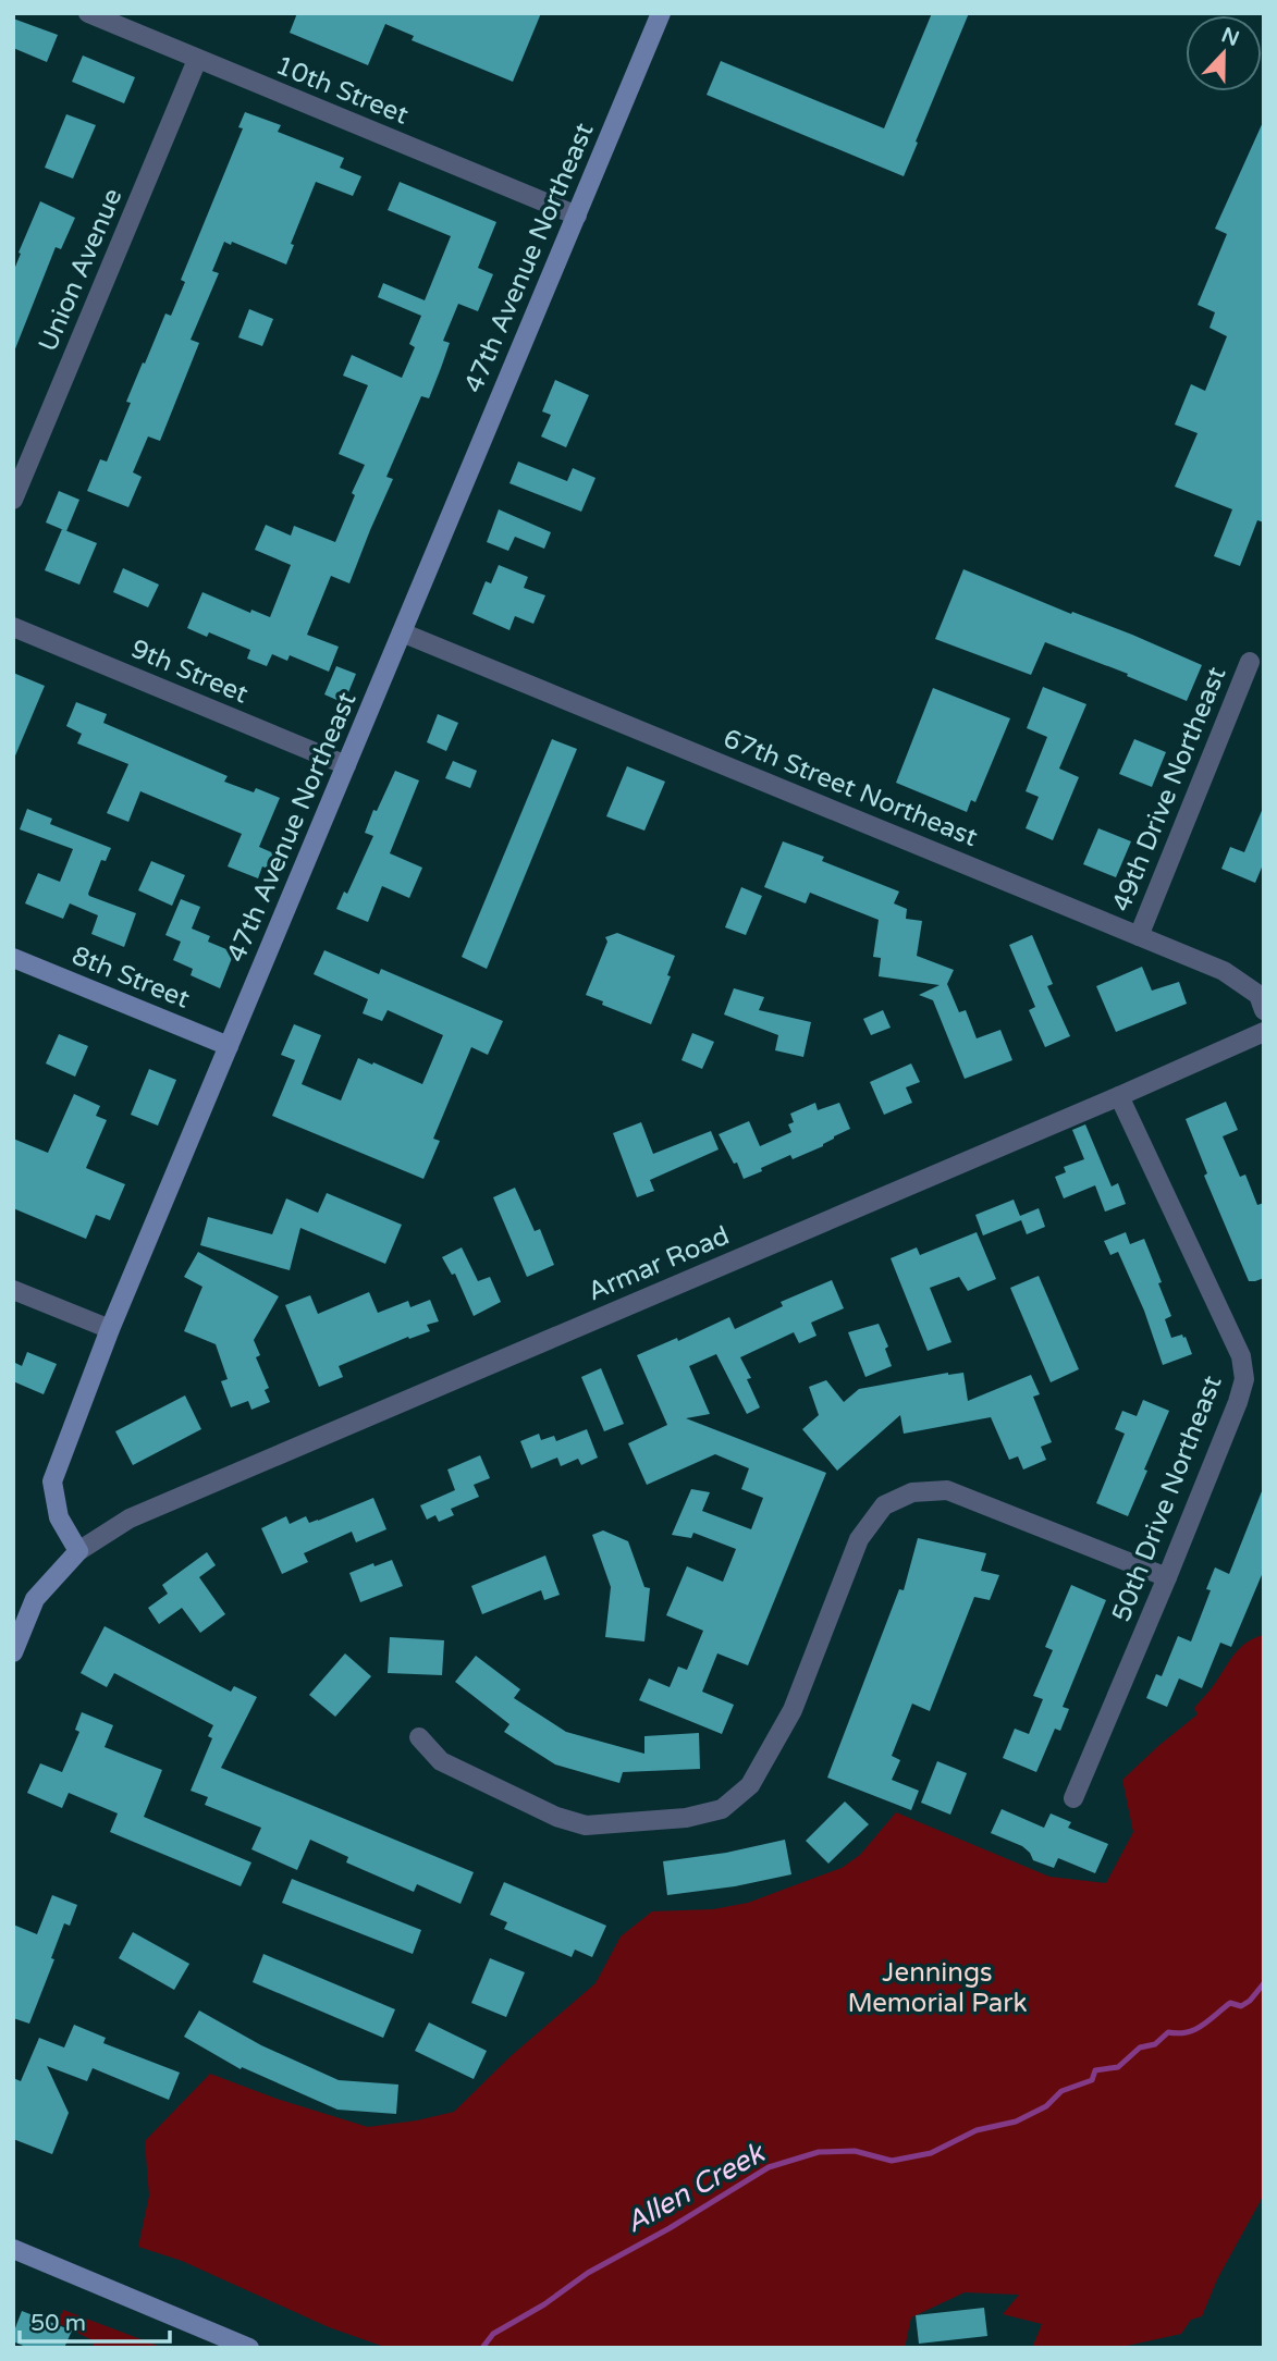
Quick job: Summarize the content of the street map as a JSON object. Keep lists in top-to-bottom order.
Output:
{
  "streets": {
    "street": [
      "10th Street",
      "47th Avenue Northeast",
      "Union Avenue",
      "9th Street",
      "67th Street Northeast",
      "49th Drive Northeast",
      "8th Street",
      "Armar Road",
      "50th Drive Northeast"
    ]
  },
  "crossings": [
    ["10th Street", "47th Avenue Northeast"],
    ["10th Street", "Union Avenue"],
    ["47th Avenue Northeast", "9th Street"],
    ["47th Avenue Northeast", "67th Street Northeast"],
    ["47th Avenue Northeast", "8th Street"],
    ["47th Avenue Northeast", "Armar Road"],
    ["67th Street Northeast", "49th Drive Northeast"],
    ["Armar Road", "50th Drive Northeast"]
  ],
  "water": ["Allen Creek"],
  "parks": ["Jennings Memorial Park"],
  "scale_bar": "50 m",
  "north": "top"
}
